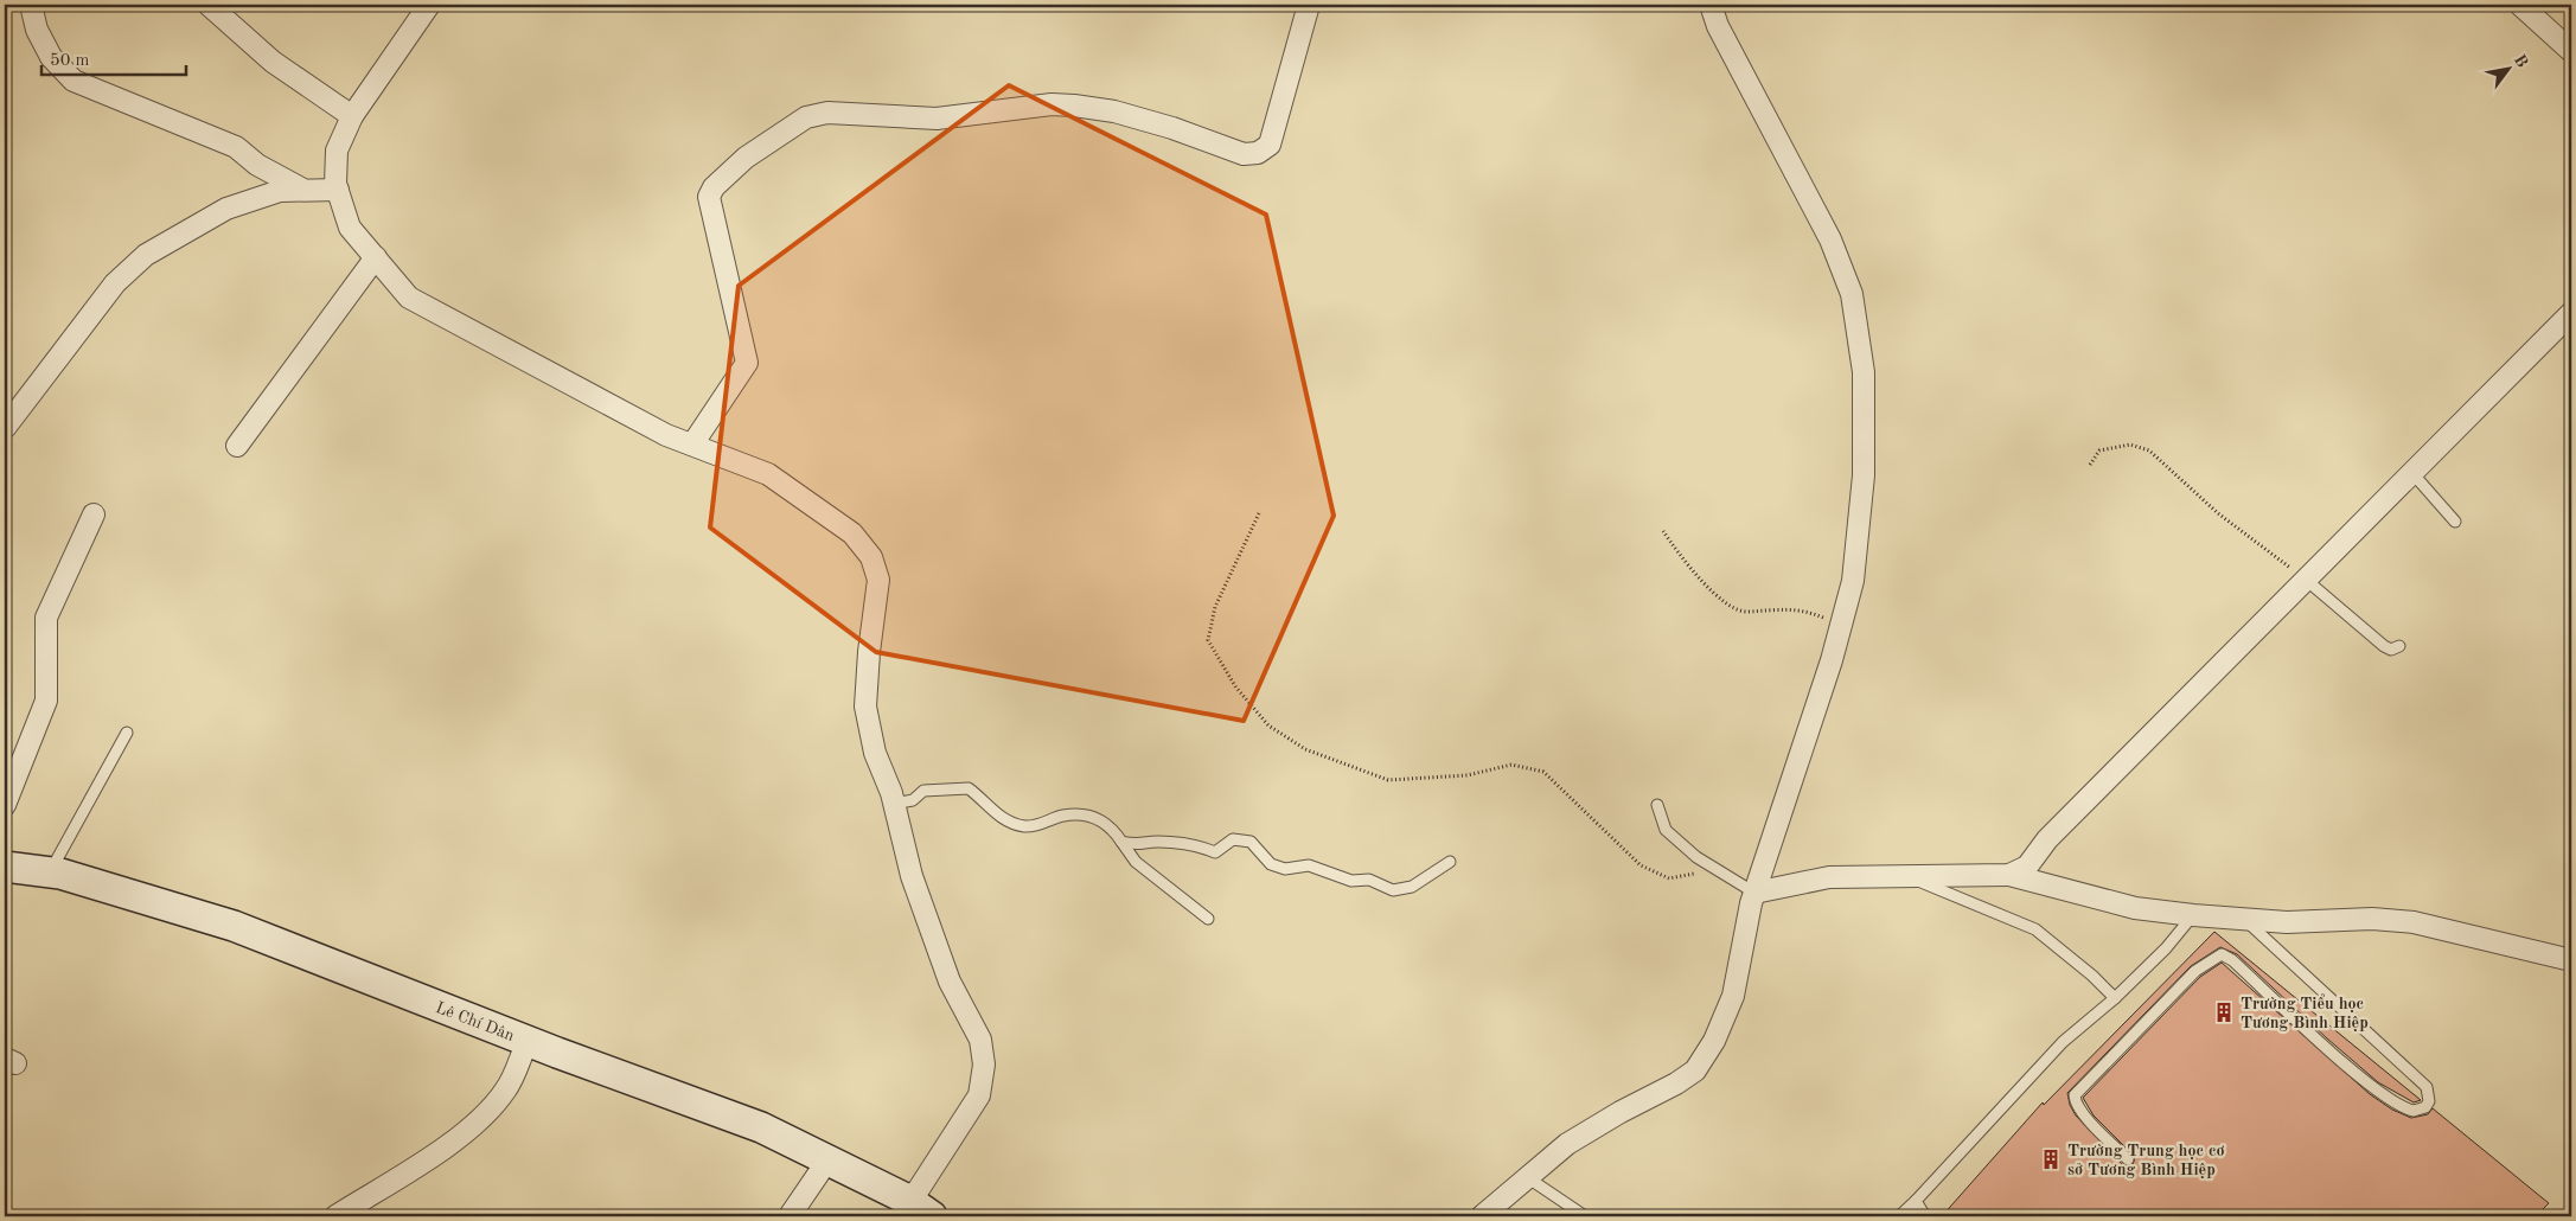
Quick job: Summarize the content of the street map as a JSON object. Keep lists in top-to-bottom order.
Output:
{
  "streets": {
    "street": ["Lê Chí Dân"]
  },
  "places": {
    "building": ["Trường Tiểu học Tương Bình Hiệp", "Trường Trung học cơ sở Tương Bình Hiệp"]
  },
  "scale_bar": "50 m",
  "north": "top right"
}
